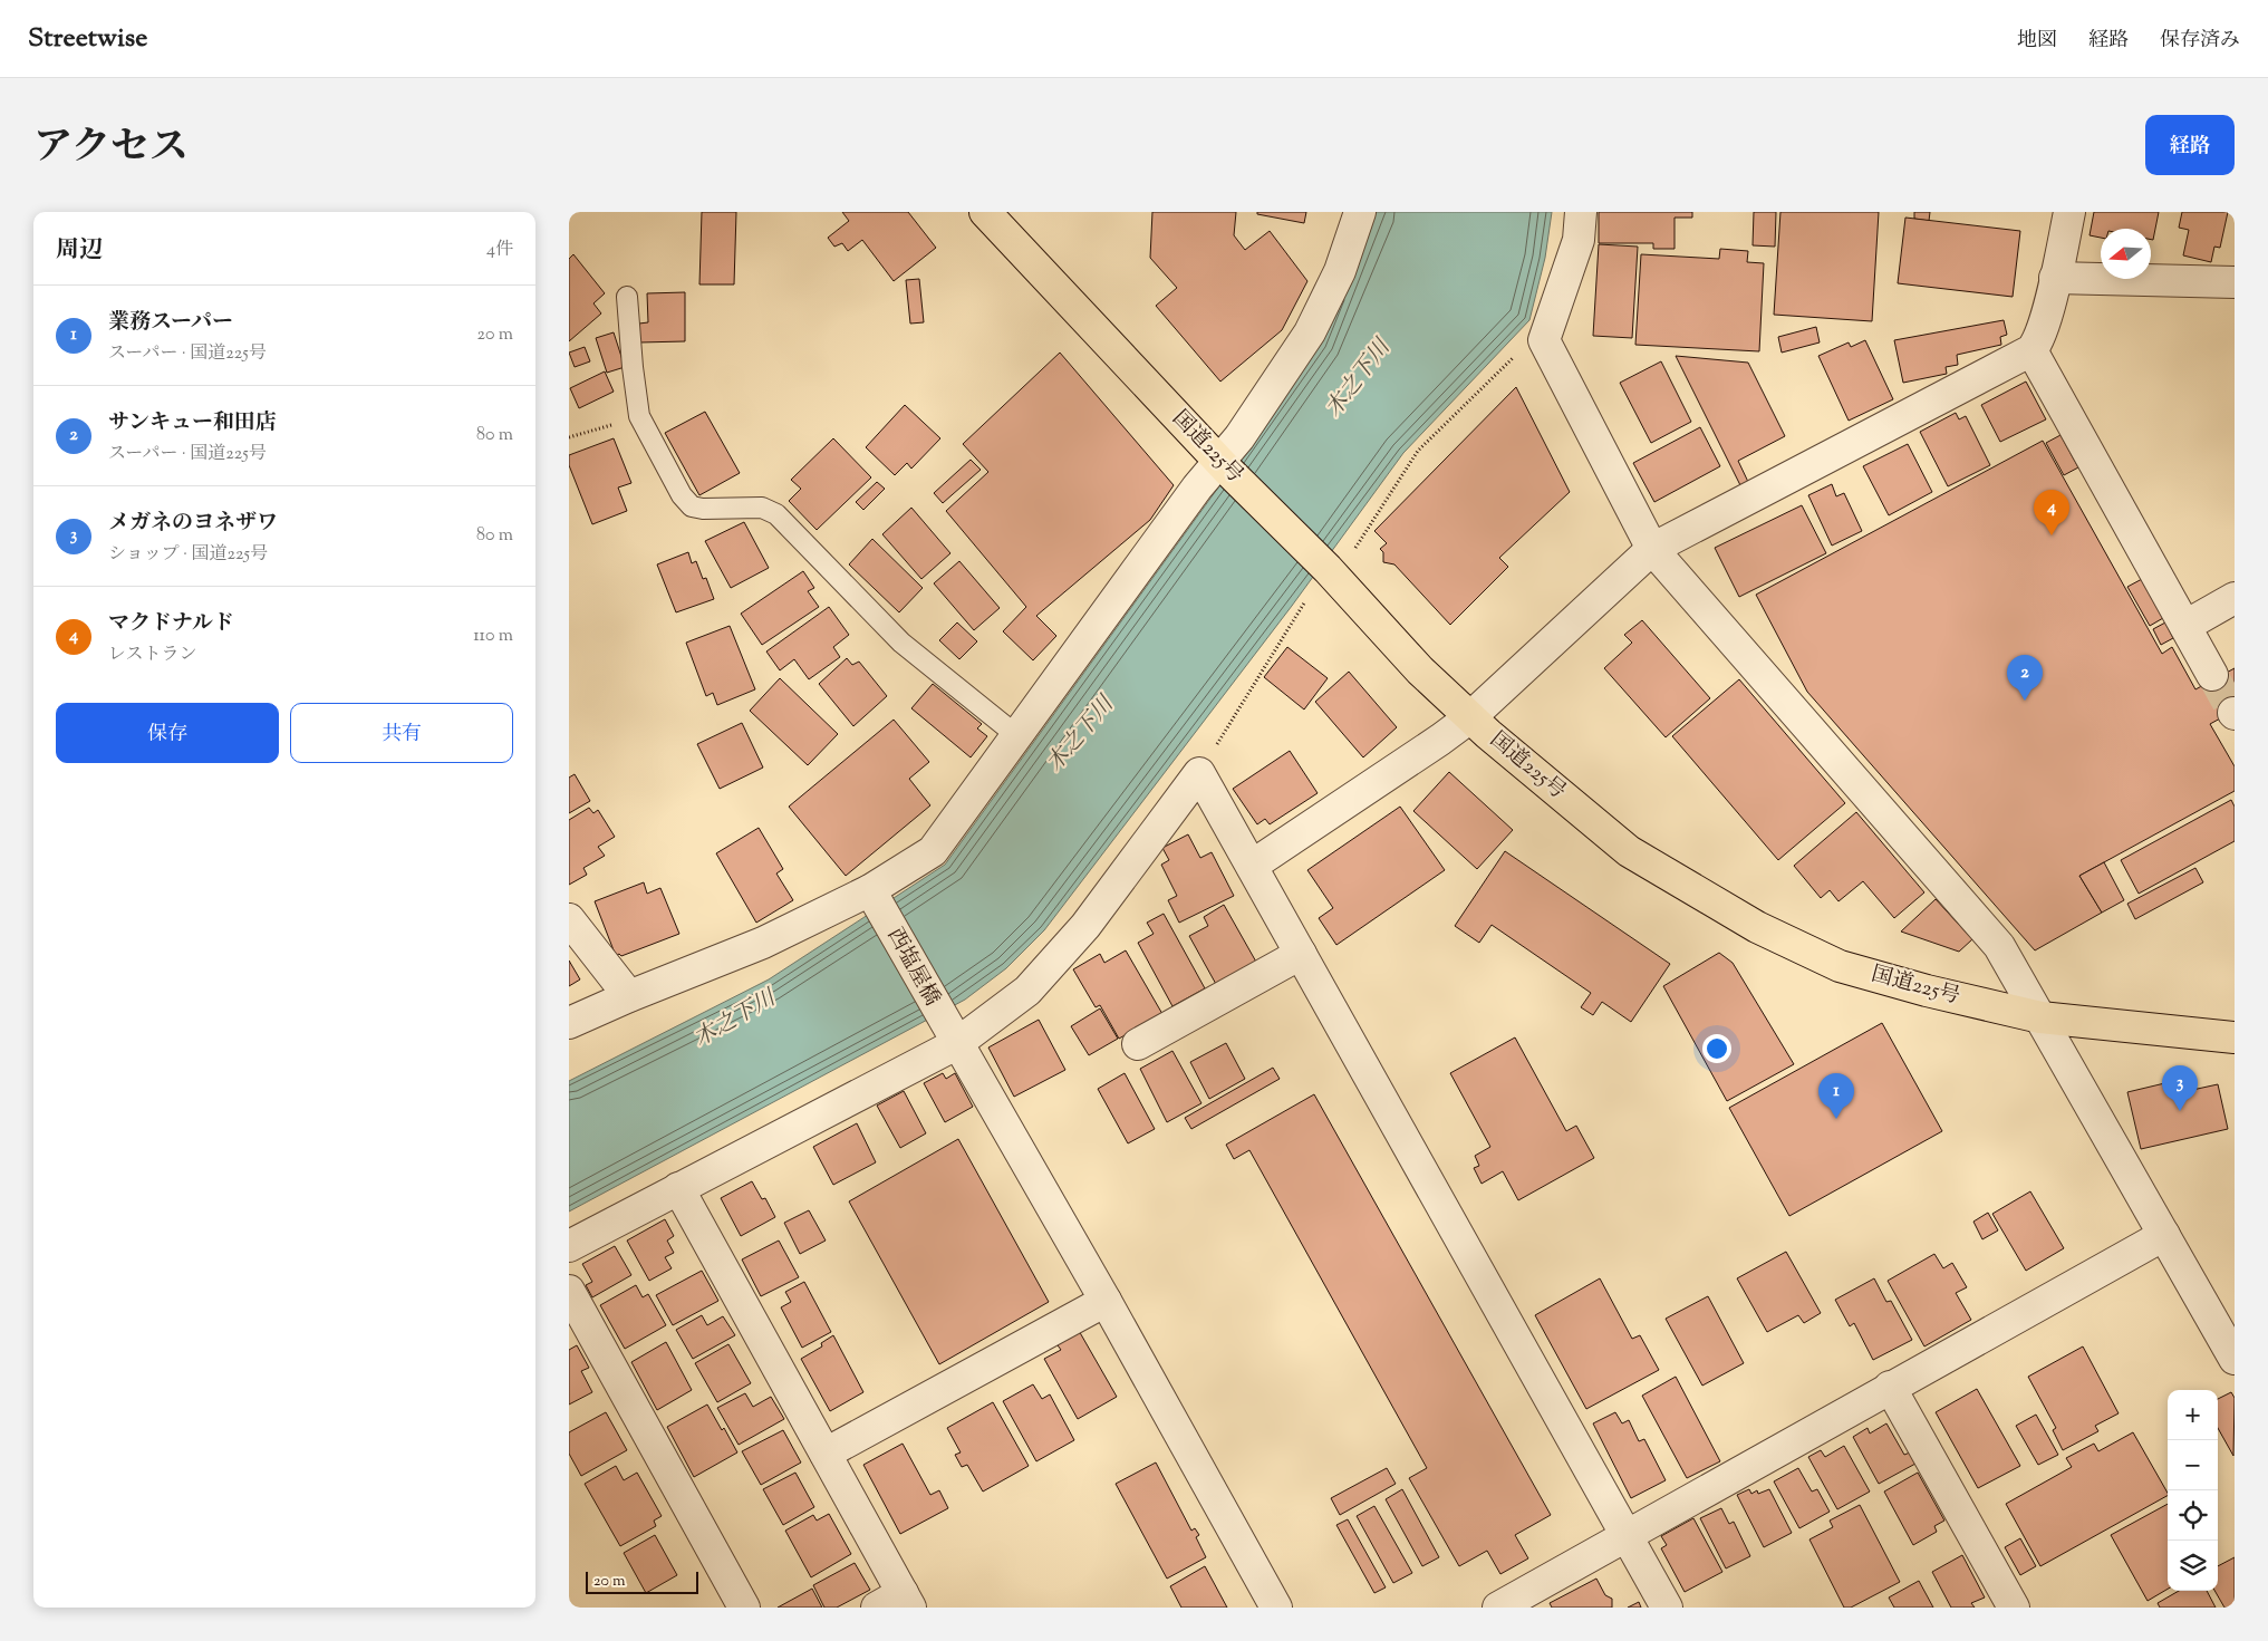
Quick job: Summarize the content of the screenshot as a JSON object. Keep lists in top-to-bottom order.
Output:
{
  "streets": {
    "highway": ["国道225号"],
    "street": ["西塩屋橋"]
  },
  "water": ["木之下川"],
  "scale_bar": "20 m",
  "north": "left",
  "page": {
    "header": "Streetwise",
    "nav": ["地図", "経路", "保存済み"],
    "title": "アクセス",
    "buttons": [
      "経路",
      ["保存", "共有"]
    ],
    "heading": ["周辺", "4件"],
    "list": [
      {
        "mark": "1",
        "name": "業務スーパー",
        "note": "スーパー · 国道225号",
        "value": "20 m"
      },
      {
        "mark": "2",
        "name": "サンキュー和田店",
        "note": "スーパー · 国道225号",
        "value": "80 m"
      },
      {
        "mark": "3",
        "name": "メガネのヨネザワ",
        "note": "ショップ · 国道225号",
        "value": "80 m"
      },
      {
        "mark": "4",
        "name": "マクドナルド",
        "note": "レストラン",
        "value": "110 m"
      }
    ],
    "pins": [
      "4",
      "2",
      "3",
      "1"
    ],
    "map_buttons": ["+", "−"],
    "scale": "20 m"
  }
}
